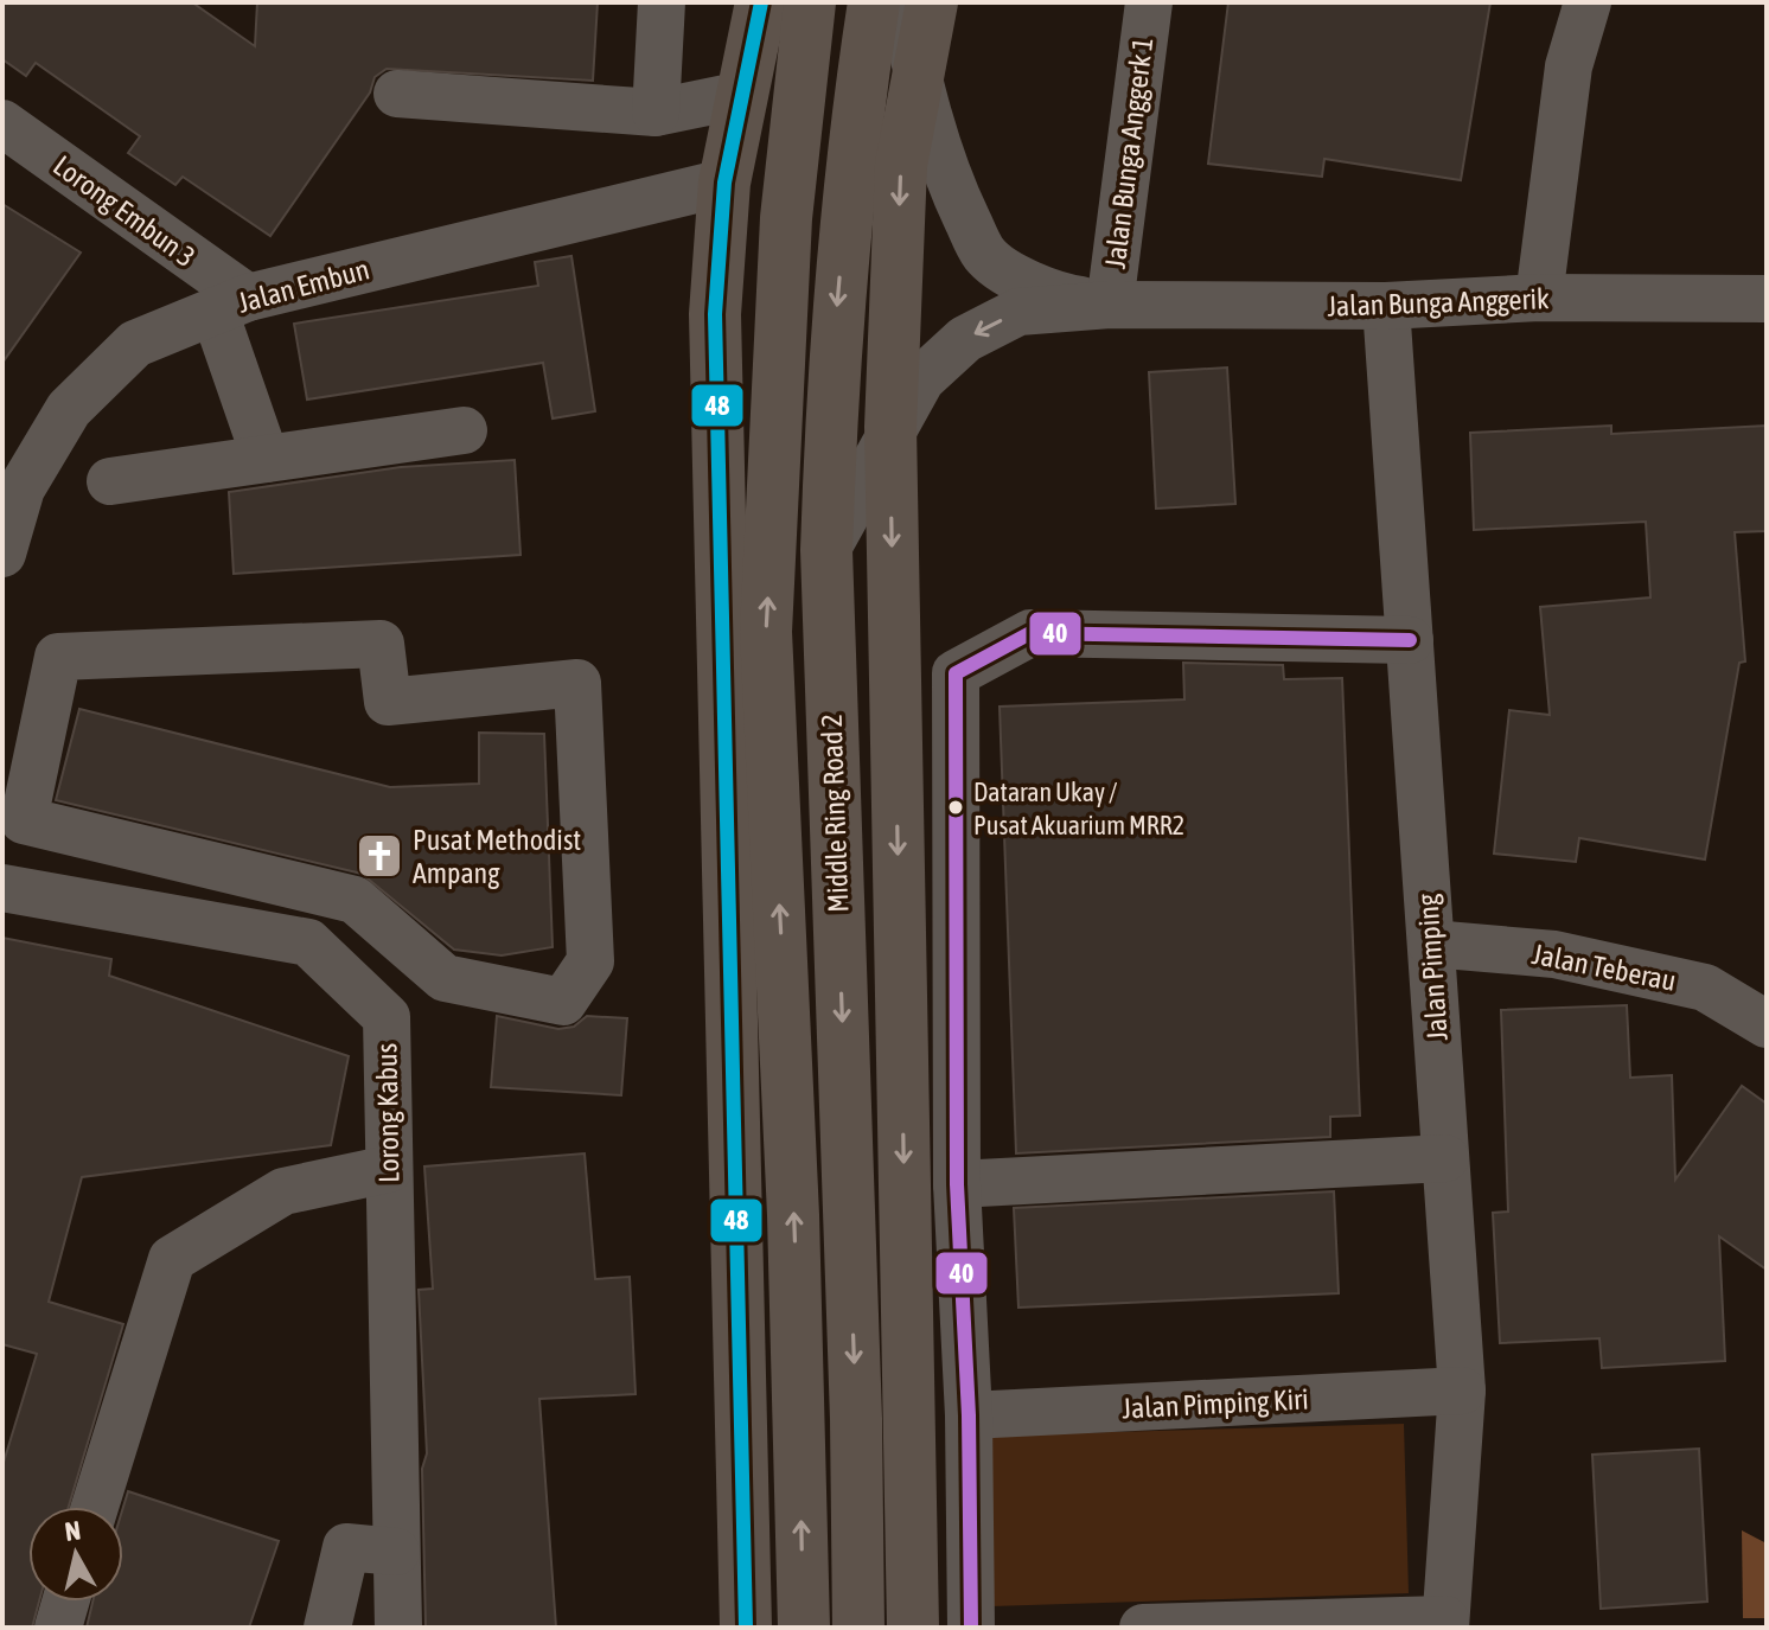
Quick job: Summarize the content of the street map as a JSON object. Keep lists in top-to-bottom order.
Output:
{
  "streets": {
    "highway": ["Middle Ring Road 2"],
    "street": [
      "Jalan Bunga Anggerk 1",
      "Lorong Embun 3",
      "Jalan Embun",
      "Jalan Bunga Anggerik",
      "Jalan Pimping",
      "Jalan Teberau",
      "Lorong Kabus",
      "Jalan Pimping Kiri"
    ]
  },
  "crossings": [
    ["Jalan Bunga Anggerk 1", "Jalan Bunga Anggerik"],
    ["Lorong Embun 3", "Jalan Embun"],
    ["Jalan Bunga Anggerik", "Middle Ring Road 2"],
    ["Jalan Bunga Anggerik", "Jalan Pimping"],
    ["Jalan Pimping", "Jalan Teberau"],
    ["Jalan Pimping", "Jalan Pimping Kiri"]
  ],
  "places": {
    "other": ["Dataran Ukay / Pusat Akuarium MRR2"],
    "church": ["Pusat Methodist Ampang"]
  },
  "lines": ["transit line 48", "transit line 40"],
  "north": "top"
}
